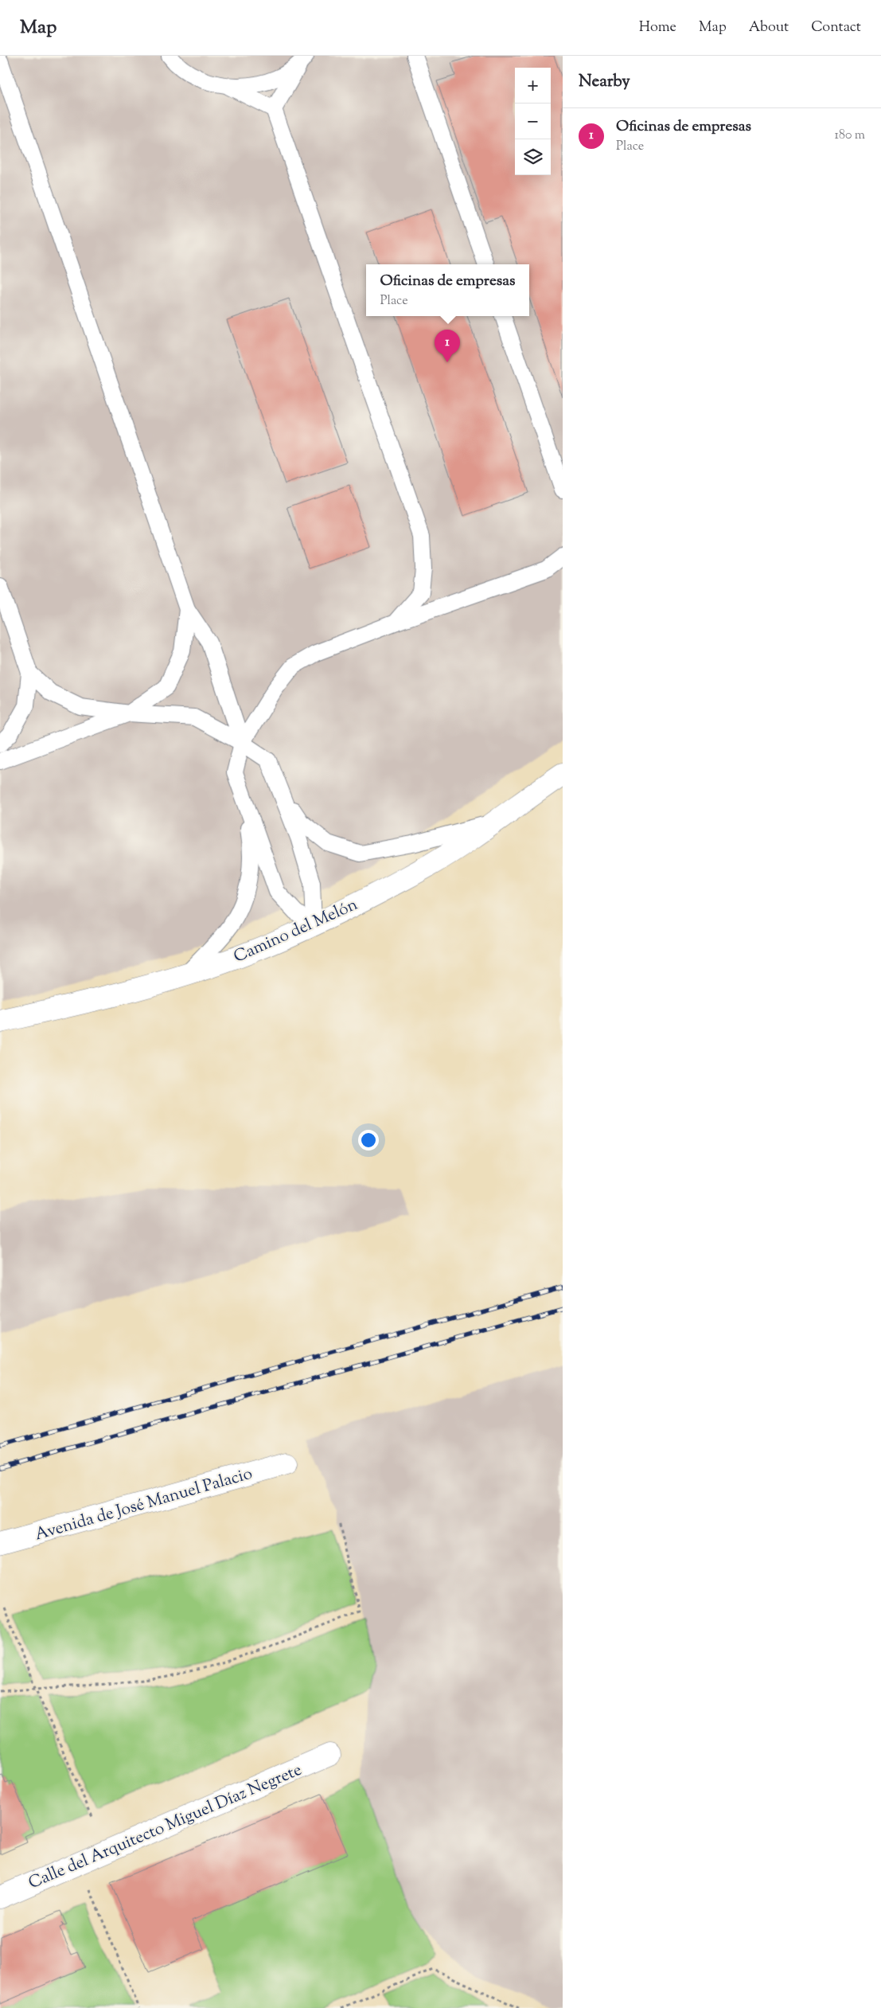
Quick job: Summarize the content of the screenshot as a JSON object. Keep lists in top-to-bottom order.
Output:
{
  "streets": {
    "street": ["Camino del Melón", "Avenida de José Manuel Palacio", "Calle del Arquitecto Miguel Díaz Negrete"]
  },
  "page": {
    "header": "Map",
    "nav": [
      "Home",
      "Map",
      "About",
      "Contact"
    ],
    "heading": "Nearby",
    "map_buttons": ["+", "−"],
    "list": [
      {
        "mark": "1",
        "name": "Oficinas de empresas",
        "note": "Place",
        "value": "180 m"
      }
    ],
    "popup": ["Oficinas de empresas", "Place"],
    "pins": "1"
  }
}
